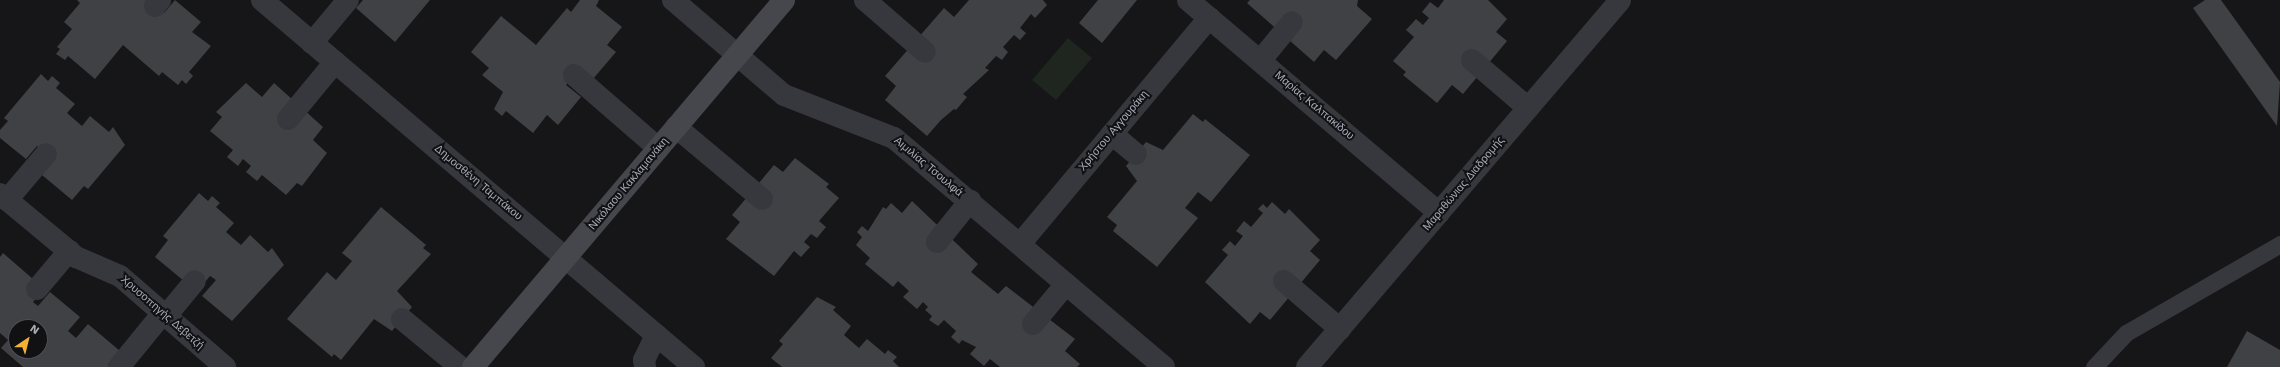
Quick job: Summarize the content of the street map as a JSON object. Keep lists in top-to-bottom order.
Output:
{
  "streets": {
    "street": [
      "Μαρίας Καλπακίδου",
      "Χρήστου Αγγουράκη",
      "Αιμιλίας Τσουλφά",
      "Δημοσθένη Ταμπάκου",
      "Νικόλαου Κακλαμανάκη",
      "Μαραθώνιας Διαδρομής",
      "Χρυσοπηγής Δεβετζή"
    ]
  },
  "crossings": [
    ["Μαρίας Καλπακίδου", "Χρήστου Αγγουράκη"],
    ["Μαρίας Καλπακίδου", "Μαραθώνιας Διαδρομής"],
    ["Χρήστου Αγγουράκη", "Αιμιλίας Τσουλφά"],
    ["Αιμιλίας Τσουλφά", "Νικόλαου Κακλαμανάκη"],
    ["Δημοσθένη Ταμπάκου", "Νικόλαου Κακλαμανάκη"]
  ],
  "north": "top right"
}
